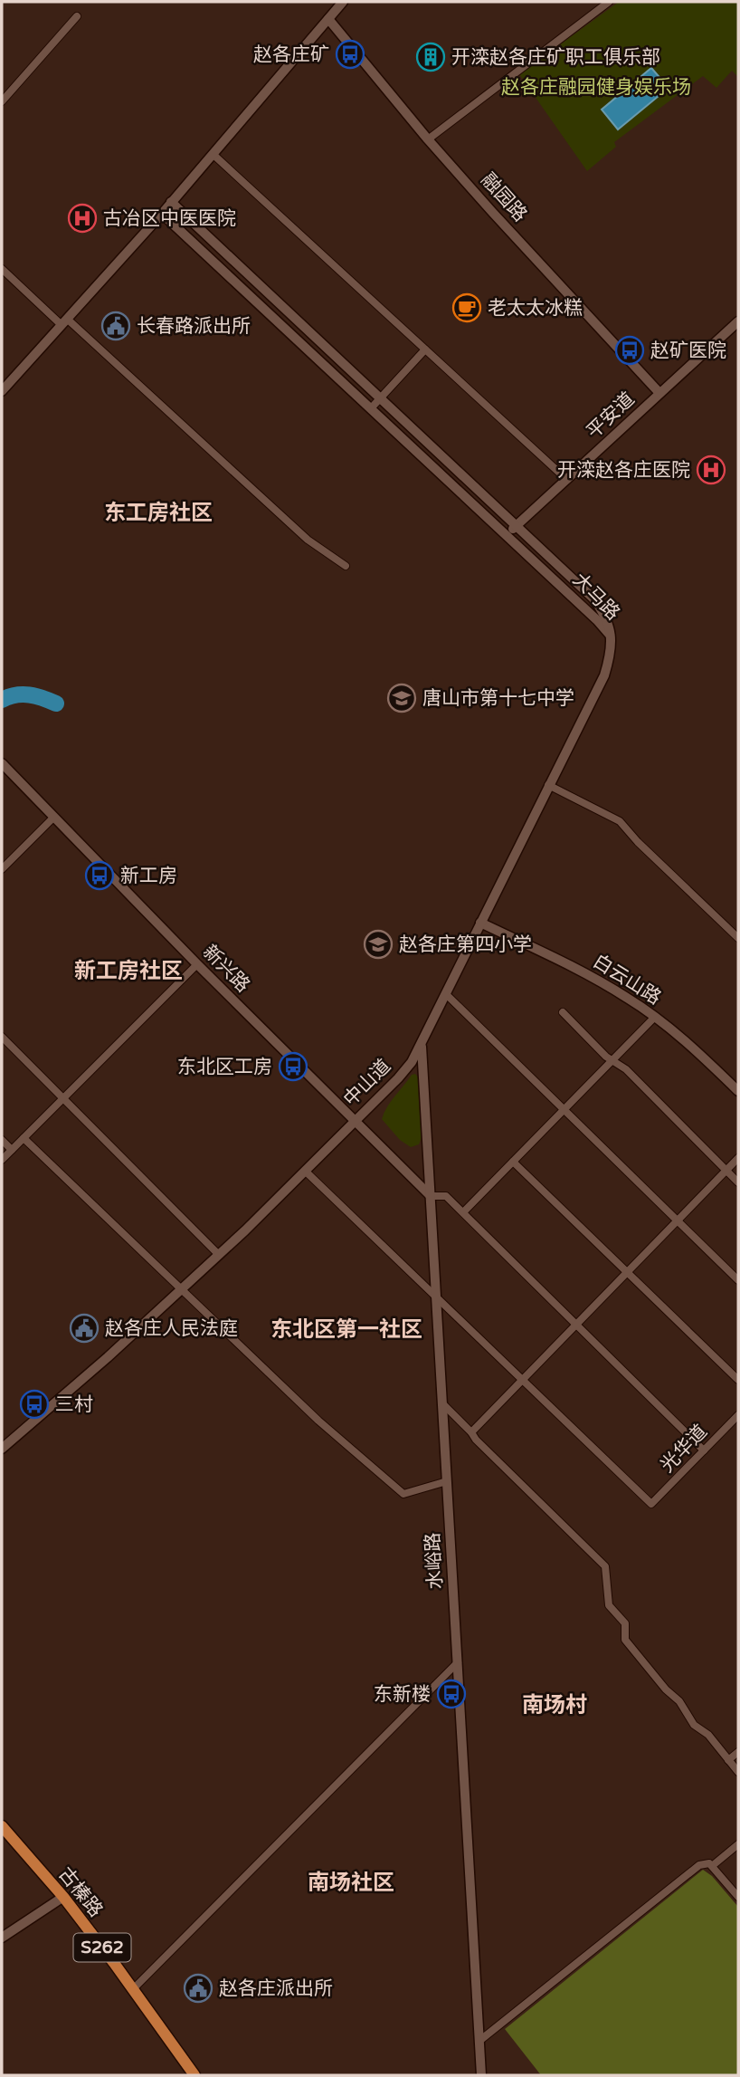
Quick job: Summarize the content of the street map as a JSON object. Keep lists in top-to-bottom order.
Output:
{
  "streets": {
    "main road": ["古榛路", "S262"],
    "street": [
      "融园路",
      "平安道",
      "大马路",
      "新兴路",
      "白云山路",
      "中山道",
      "光华道",
      "水峪路"
    ]
  },
  "crossings": [
    ["融园路", "平安道"],
    ["平安道", "大马路"],
    ["大马路", "中山道"],
    ["新兴路", "中山道"],
    ["新兴路", "水峪路"],
    ["白云山路", "中山道"],
    ["中山道", "水峪路"]
  ],
  "districts": [
    "东工房社区",
    "新工房社区",
    "东北区第一社区",
    "南场村",
    "南场社区"
  ],
  "parks": ["赵各庄融园健身娱乐场"],
  "places": {
    "bus stop": [
      "赵各庄矿",
      "赵矿医院",
      "新工房",
      "东北区工房",
      "三村",
      "东新楼"
    ],
    "building": ["开滦赵各庄矿职工俱乐部"],
    "hospital": ["古冶区中医医院", "开滦赵各庄医院"],
    "cafe": ["老太太冰糕"],
    "public building": ["长春路派出所", "赵各庄人民法庭", "赵各庄派出所"],
    "school or university": ["唐山市第十七中学", "赵各庄第四小学"]
  }
}
